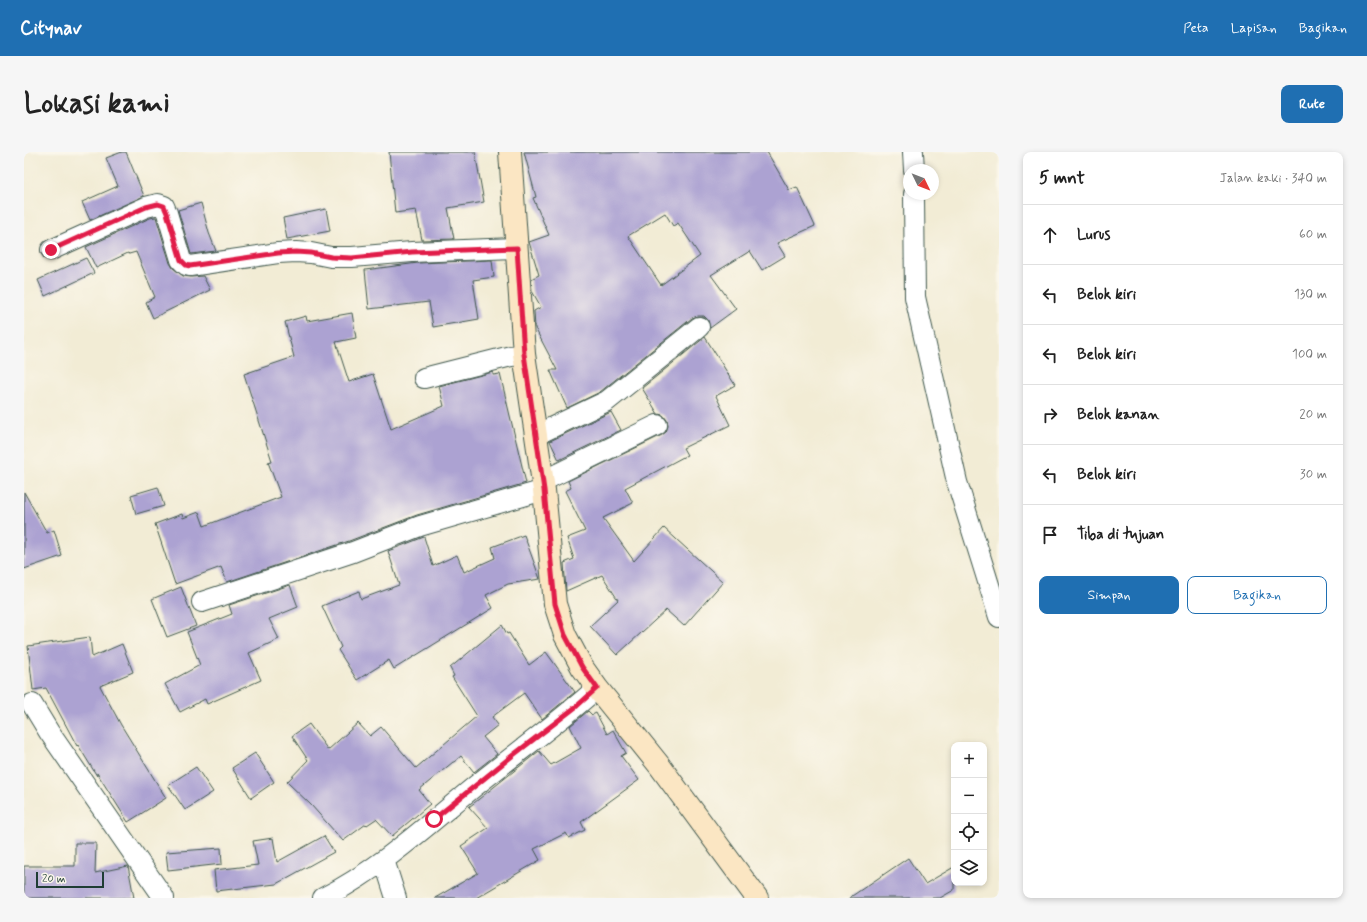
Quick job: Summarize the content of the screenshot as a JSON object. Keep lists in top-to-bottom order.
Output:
{
  "scale_bar": "20 m",
  "north": "bottom right",
  "page": {
    "header": "Citynav",
    "nav": ["Peta", "Lapisan", "Bagikan"],
    "buttons": [
      "Rute",
      ["Simpan", "Bagikan"]
    ],
    "title": "Lokasi kami",
    "heading": ["5 mnt", "Jalan kaki · 340 m"],
    "list": [
      ["Lurus", "60 m"],
      ["Belok kiri", "130 m"],
      ["Belok kiri", "100 m"],
      ["Belok kanan", "20 m"],
      ["Belok kiri", "30 m"],
      "Tiba di tujuan"
    ],
    "map_buttons": ["+", "−"],
    "scale": "20 m"
  }
}
